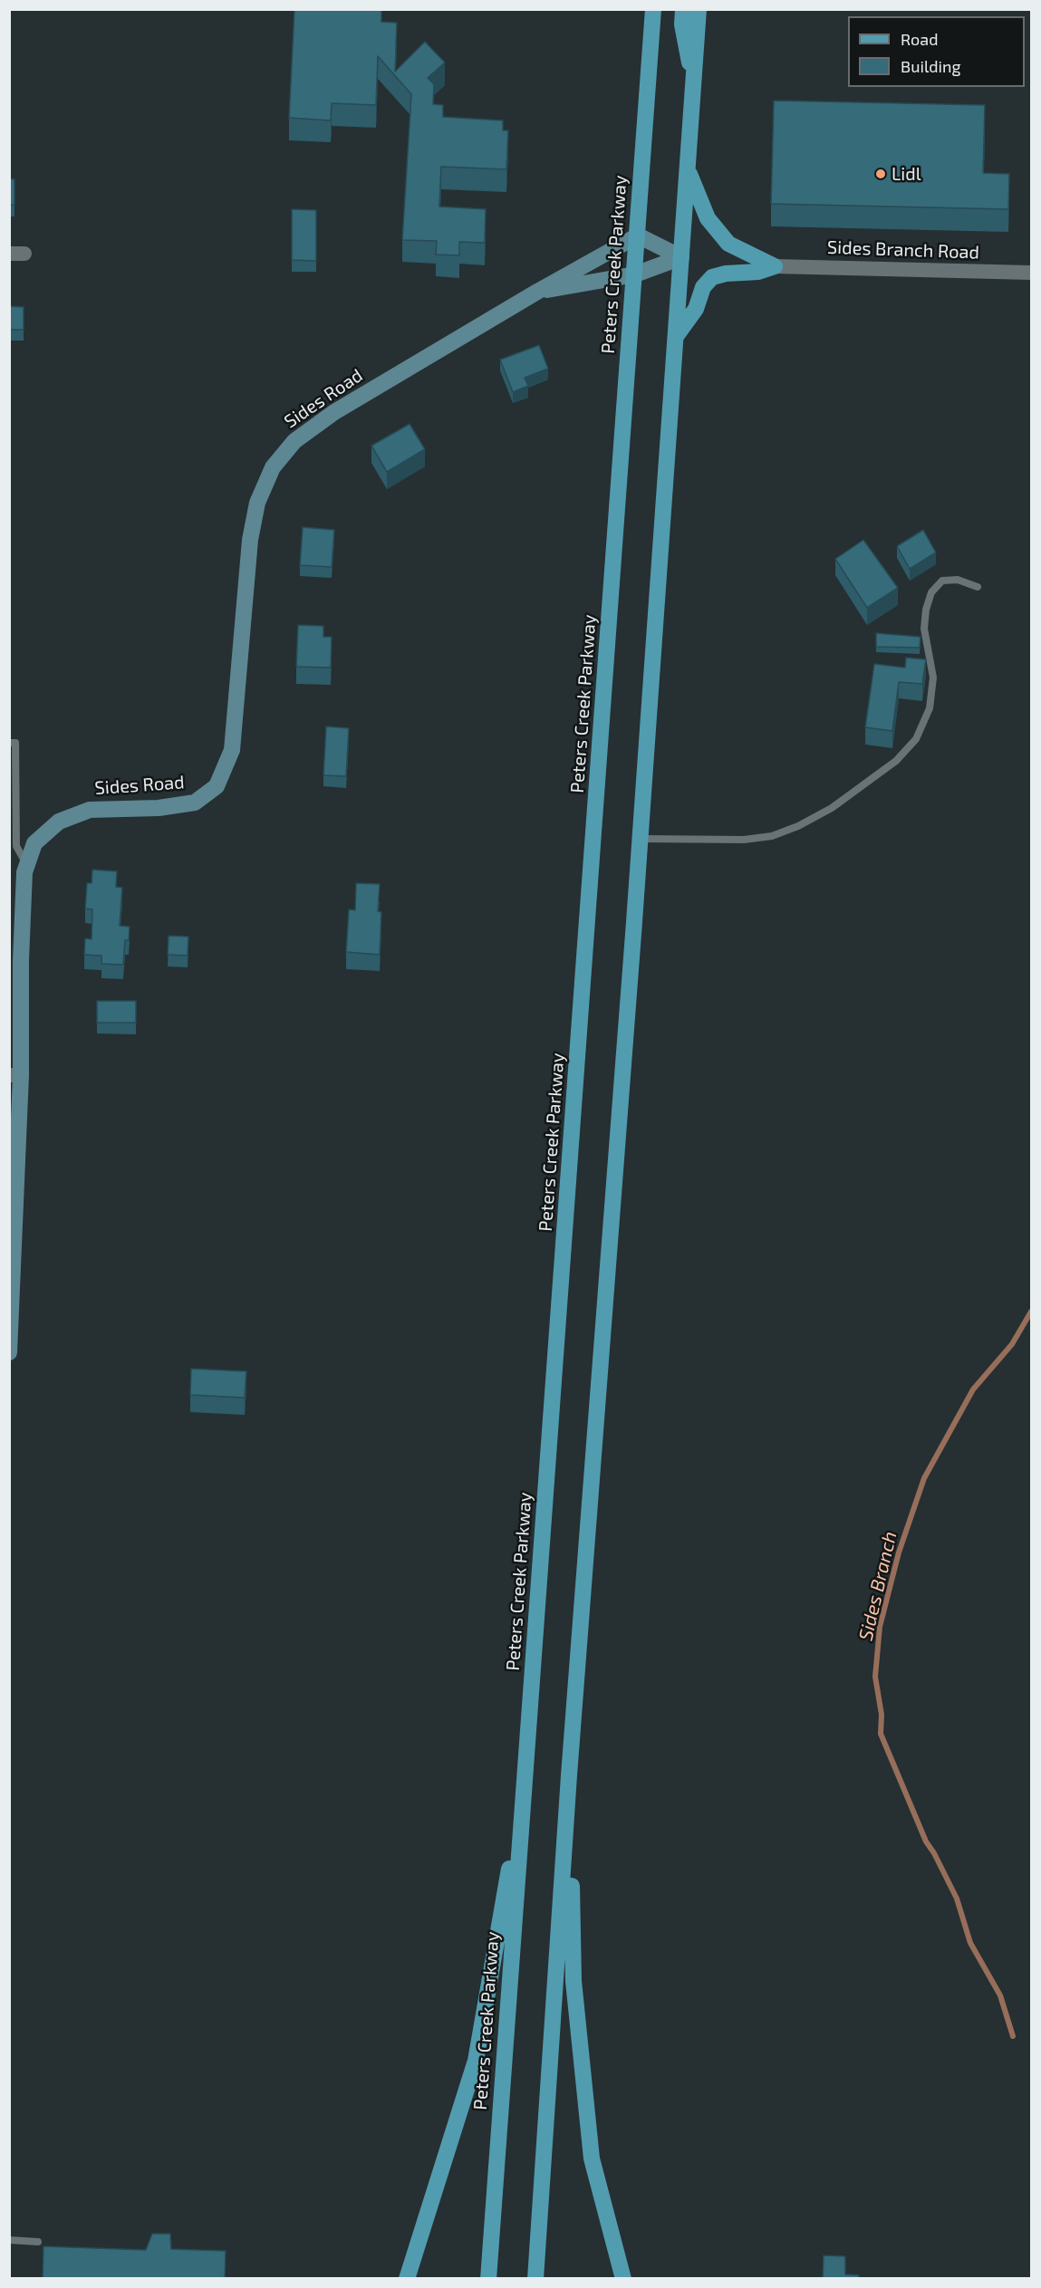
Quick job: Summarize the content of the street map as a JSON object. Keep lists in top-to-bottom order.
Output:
{
  "streets": {
    "main road": ["Peters Creek Parkway"],
    "street": ["Sides Branch Road", "Sides Road"]
  },
  "crossings": [
    ["Peters Creek Parkway", "Sides Road"]
  ],
  "water": ["Sides Branch"],
  "places": ["Lidl"],
  "legend": ["Road", "Building"]
}
